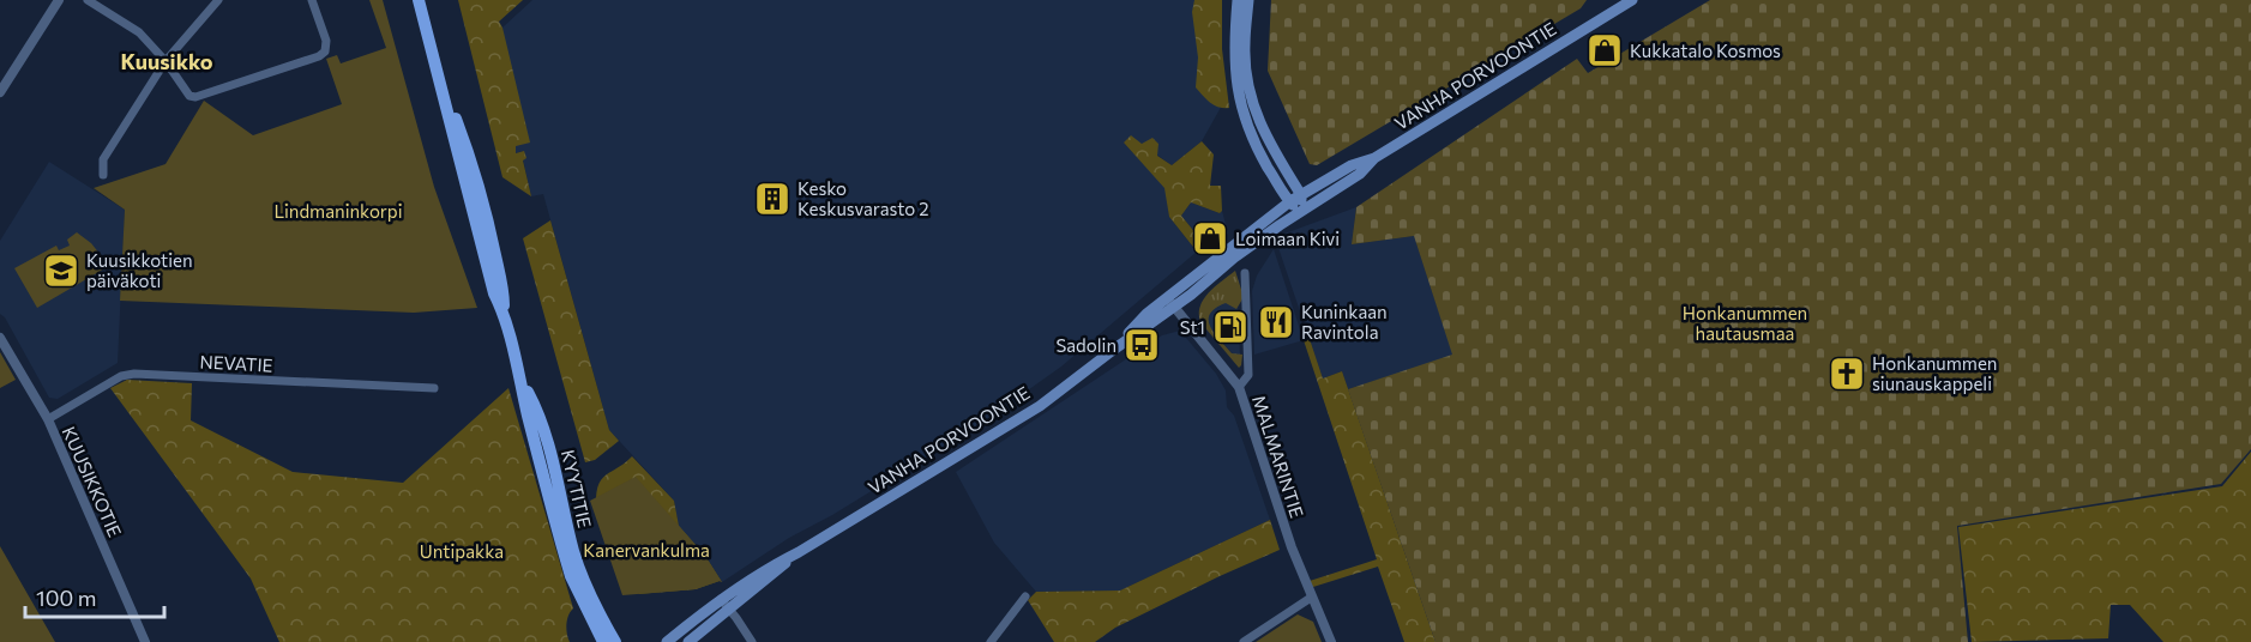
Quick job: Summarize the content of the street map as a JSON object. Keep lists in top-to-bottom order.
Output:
{
  "streets": {
    "main road": ["VANHA PORVOONTIE", "KYYTITIE"],
    "street": ["NEVATIE", "MALMARINTIE", "KUUSIKKOTIE"]
  },
  "crossings": [
    ["VANHA PORVOONTIE", "MALMARINTIE"],
    ["NEVATIE", "KUUSIKKOTIE"]
  ],
  "districts": ["Kuusikko"],
  "parks": [
    "Lindmaninkorpi",
    "Honkanummen hautausmaa",
    "Kanervankulma",
    "Untipakka"
  ],
  "places": {
    "shop": ["Kukkatalo Kosmos", "Loimaan Kivi"],
    "building": ["Kesko Keskusvarasto 2"],
    "school or university": ["Kuusikkotien päiväkoti"],
    "restaurant": ["Kuninkaan Ravintola"],
    "fuel station": ["St1"],
    "bus stop": ["Sadolin"],
    "church": ["Honkanummen siunauskappeli"]
  },
  "scale_bar": "100 m"
}
